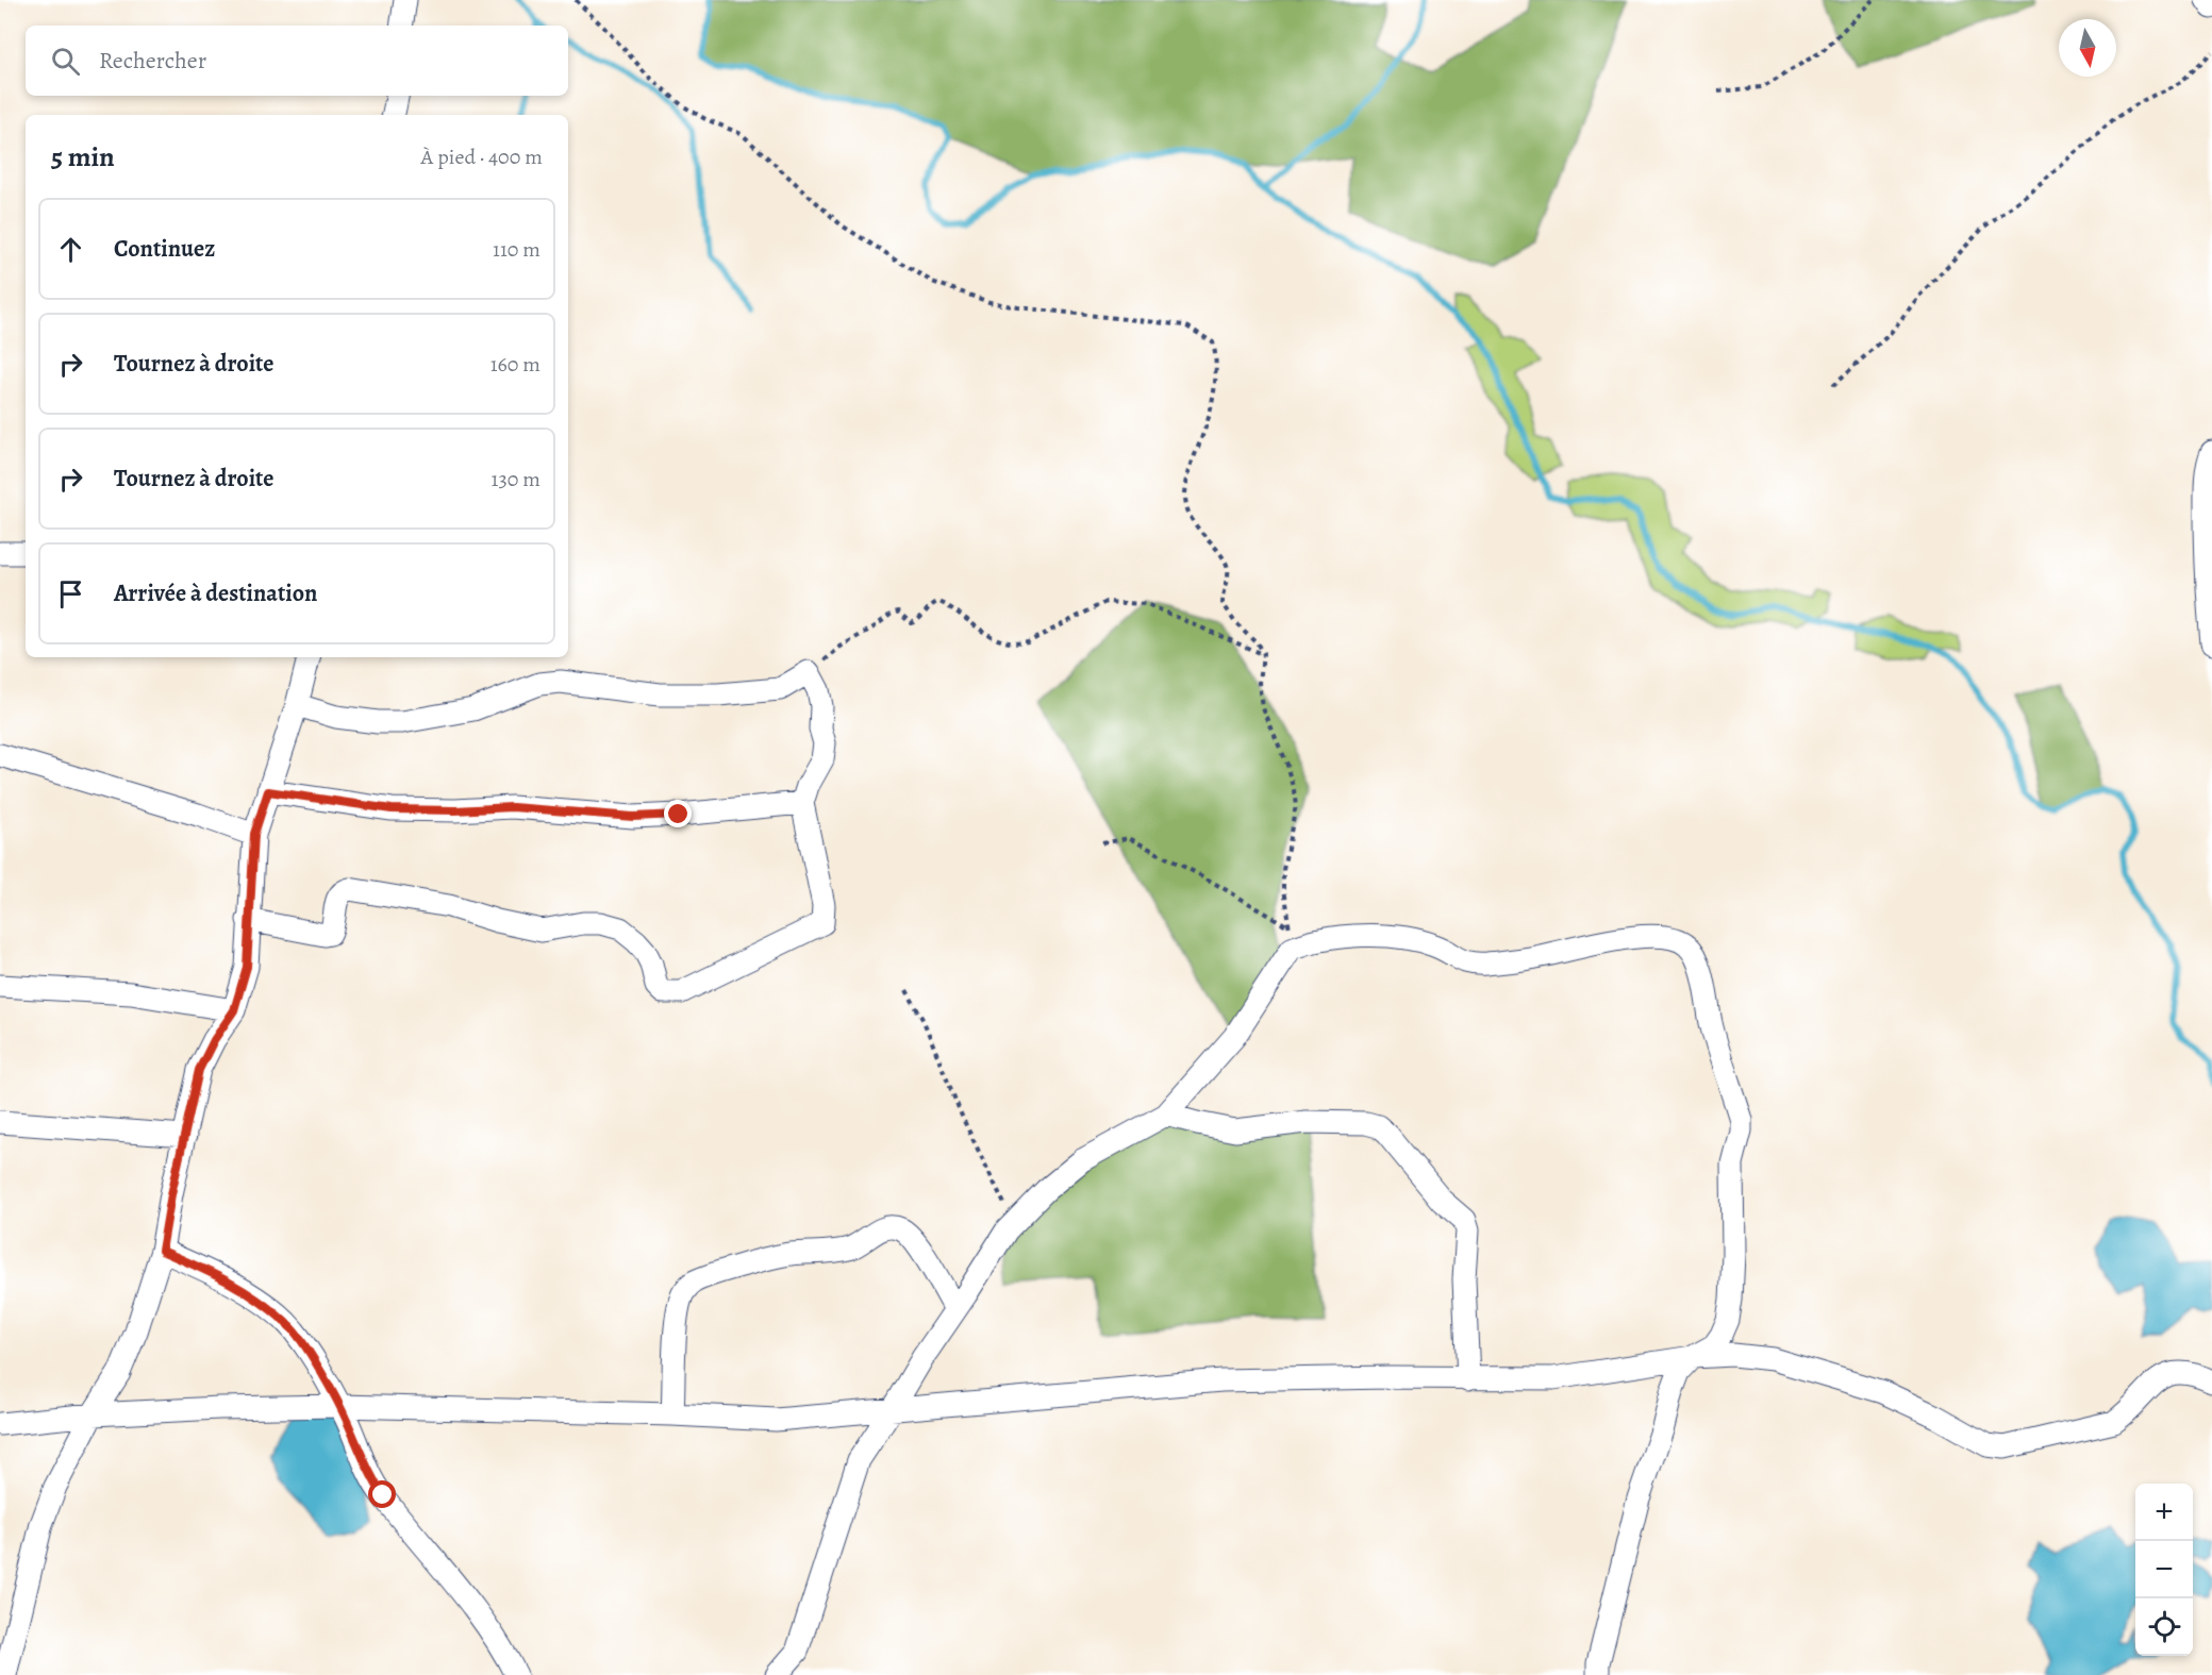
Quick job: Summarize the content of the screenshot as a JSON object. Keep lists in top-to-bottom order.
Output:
{
  "north": "bottom",
  "page": {
    "search": "Rechercher",
    "heading": ["5 min", "À pied · 400 m"],
    "list": [
      ["Continuez", "110 m"],
      ["Tournez à droite", "160 m"],
      ["Tournez à droite", "130 m"],
      "Arrivée à destination"
    ],
    "map_buttons": ["+", "−"]
  }
}
